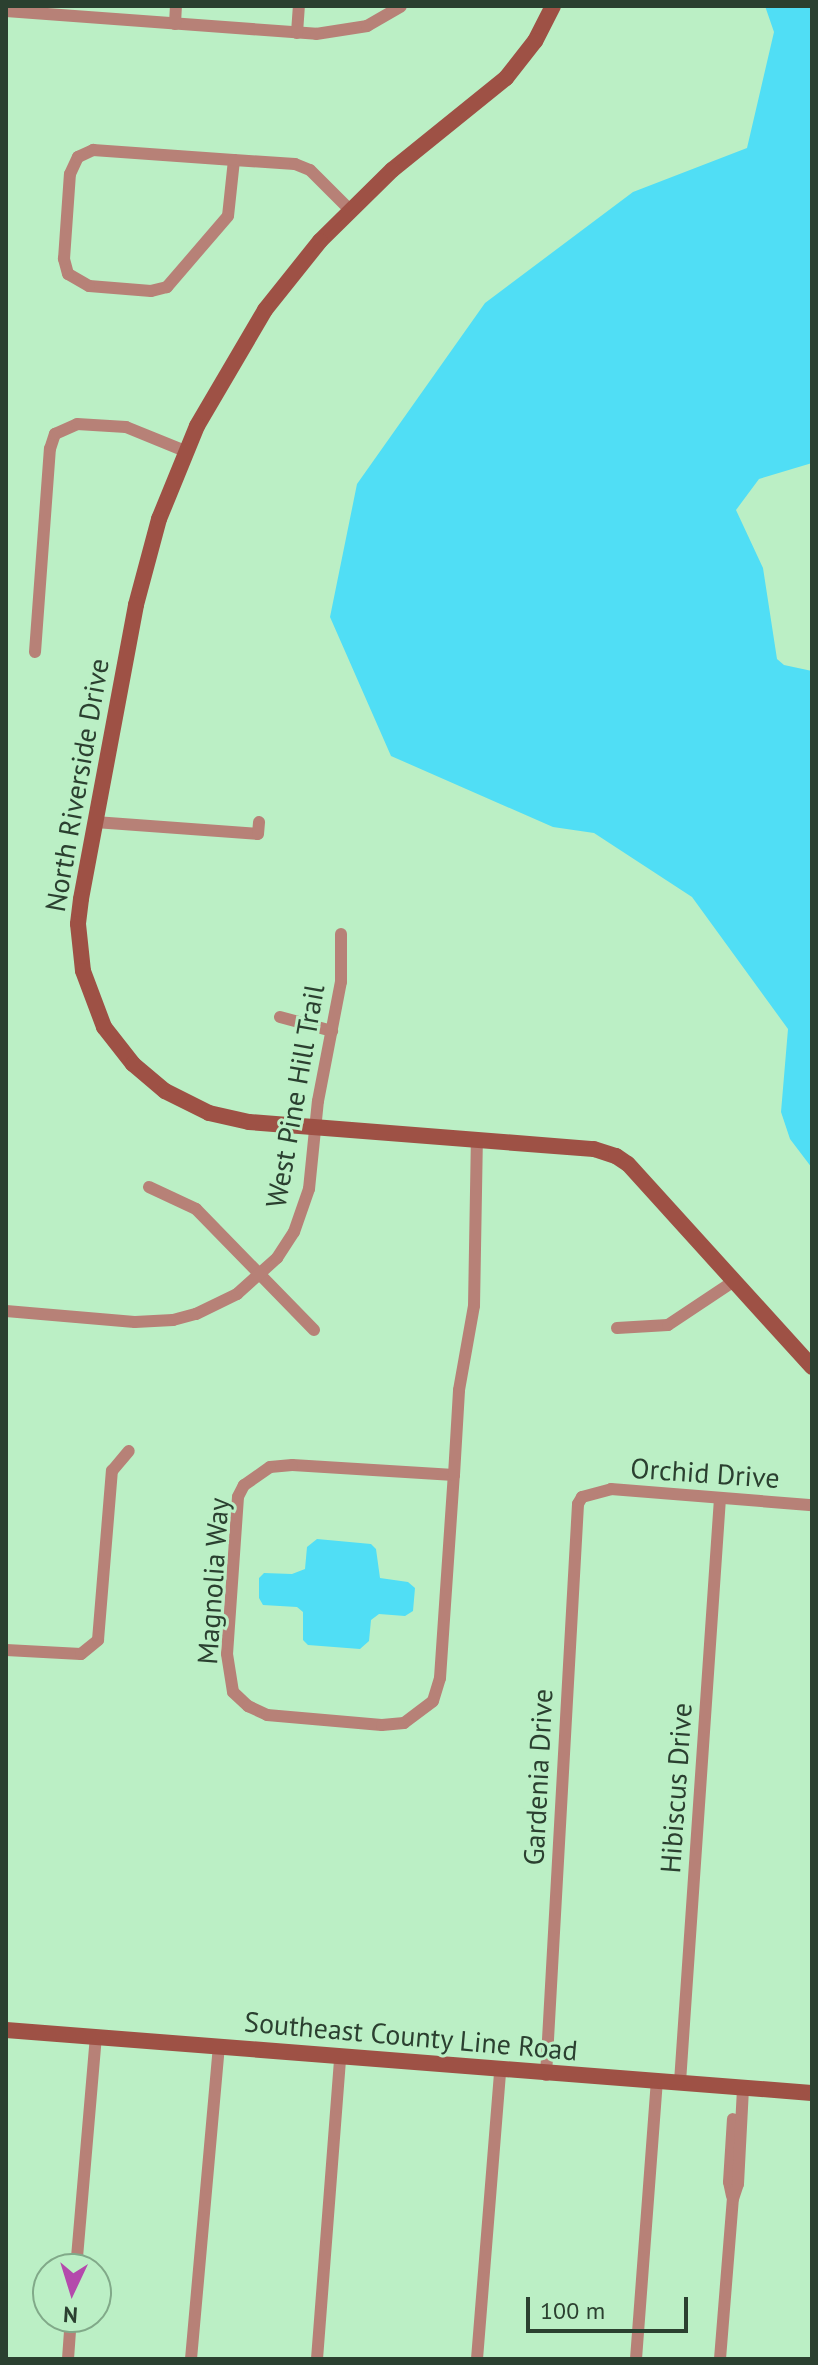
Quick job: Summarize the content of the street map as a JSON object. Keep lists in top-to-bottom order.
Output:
{
  "streets": {
    "street": [
      "North Riverside Drive",
      "West Pine Hill Trail",
      "Orchid Drive",
      "Magnolia Way",
      "Gardenia Drive",
      "Hibiscus Drive",
      "Southeast County Line Road"
    ]
  },
  "crossings": [
    ["North Riverside Drive", "West Pine Hill Trail"],
    ["North Riverside Drive", "Magnolia Way"],
    ["Orchid Drive", "Gardenia Drive"],
    ["Orchid Drive", "Hibiscus Drive"],
    ["Gardenia Drive", "Southeast County Line Road"],
    ["Hibiscus Drive", "Southeast County Line Road"]
  ],
  "scale_bar": "100 m",
  "north": "bottom"
}
